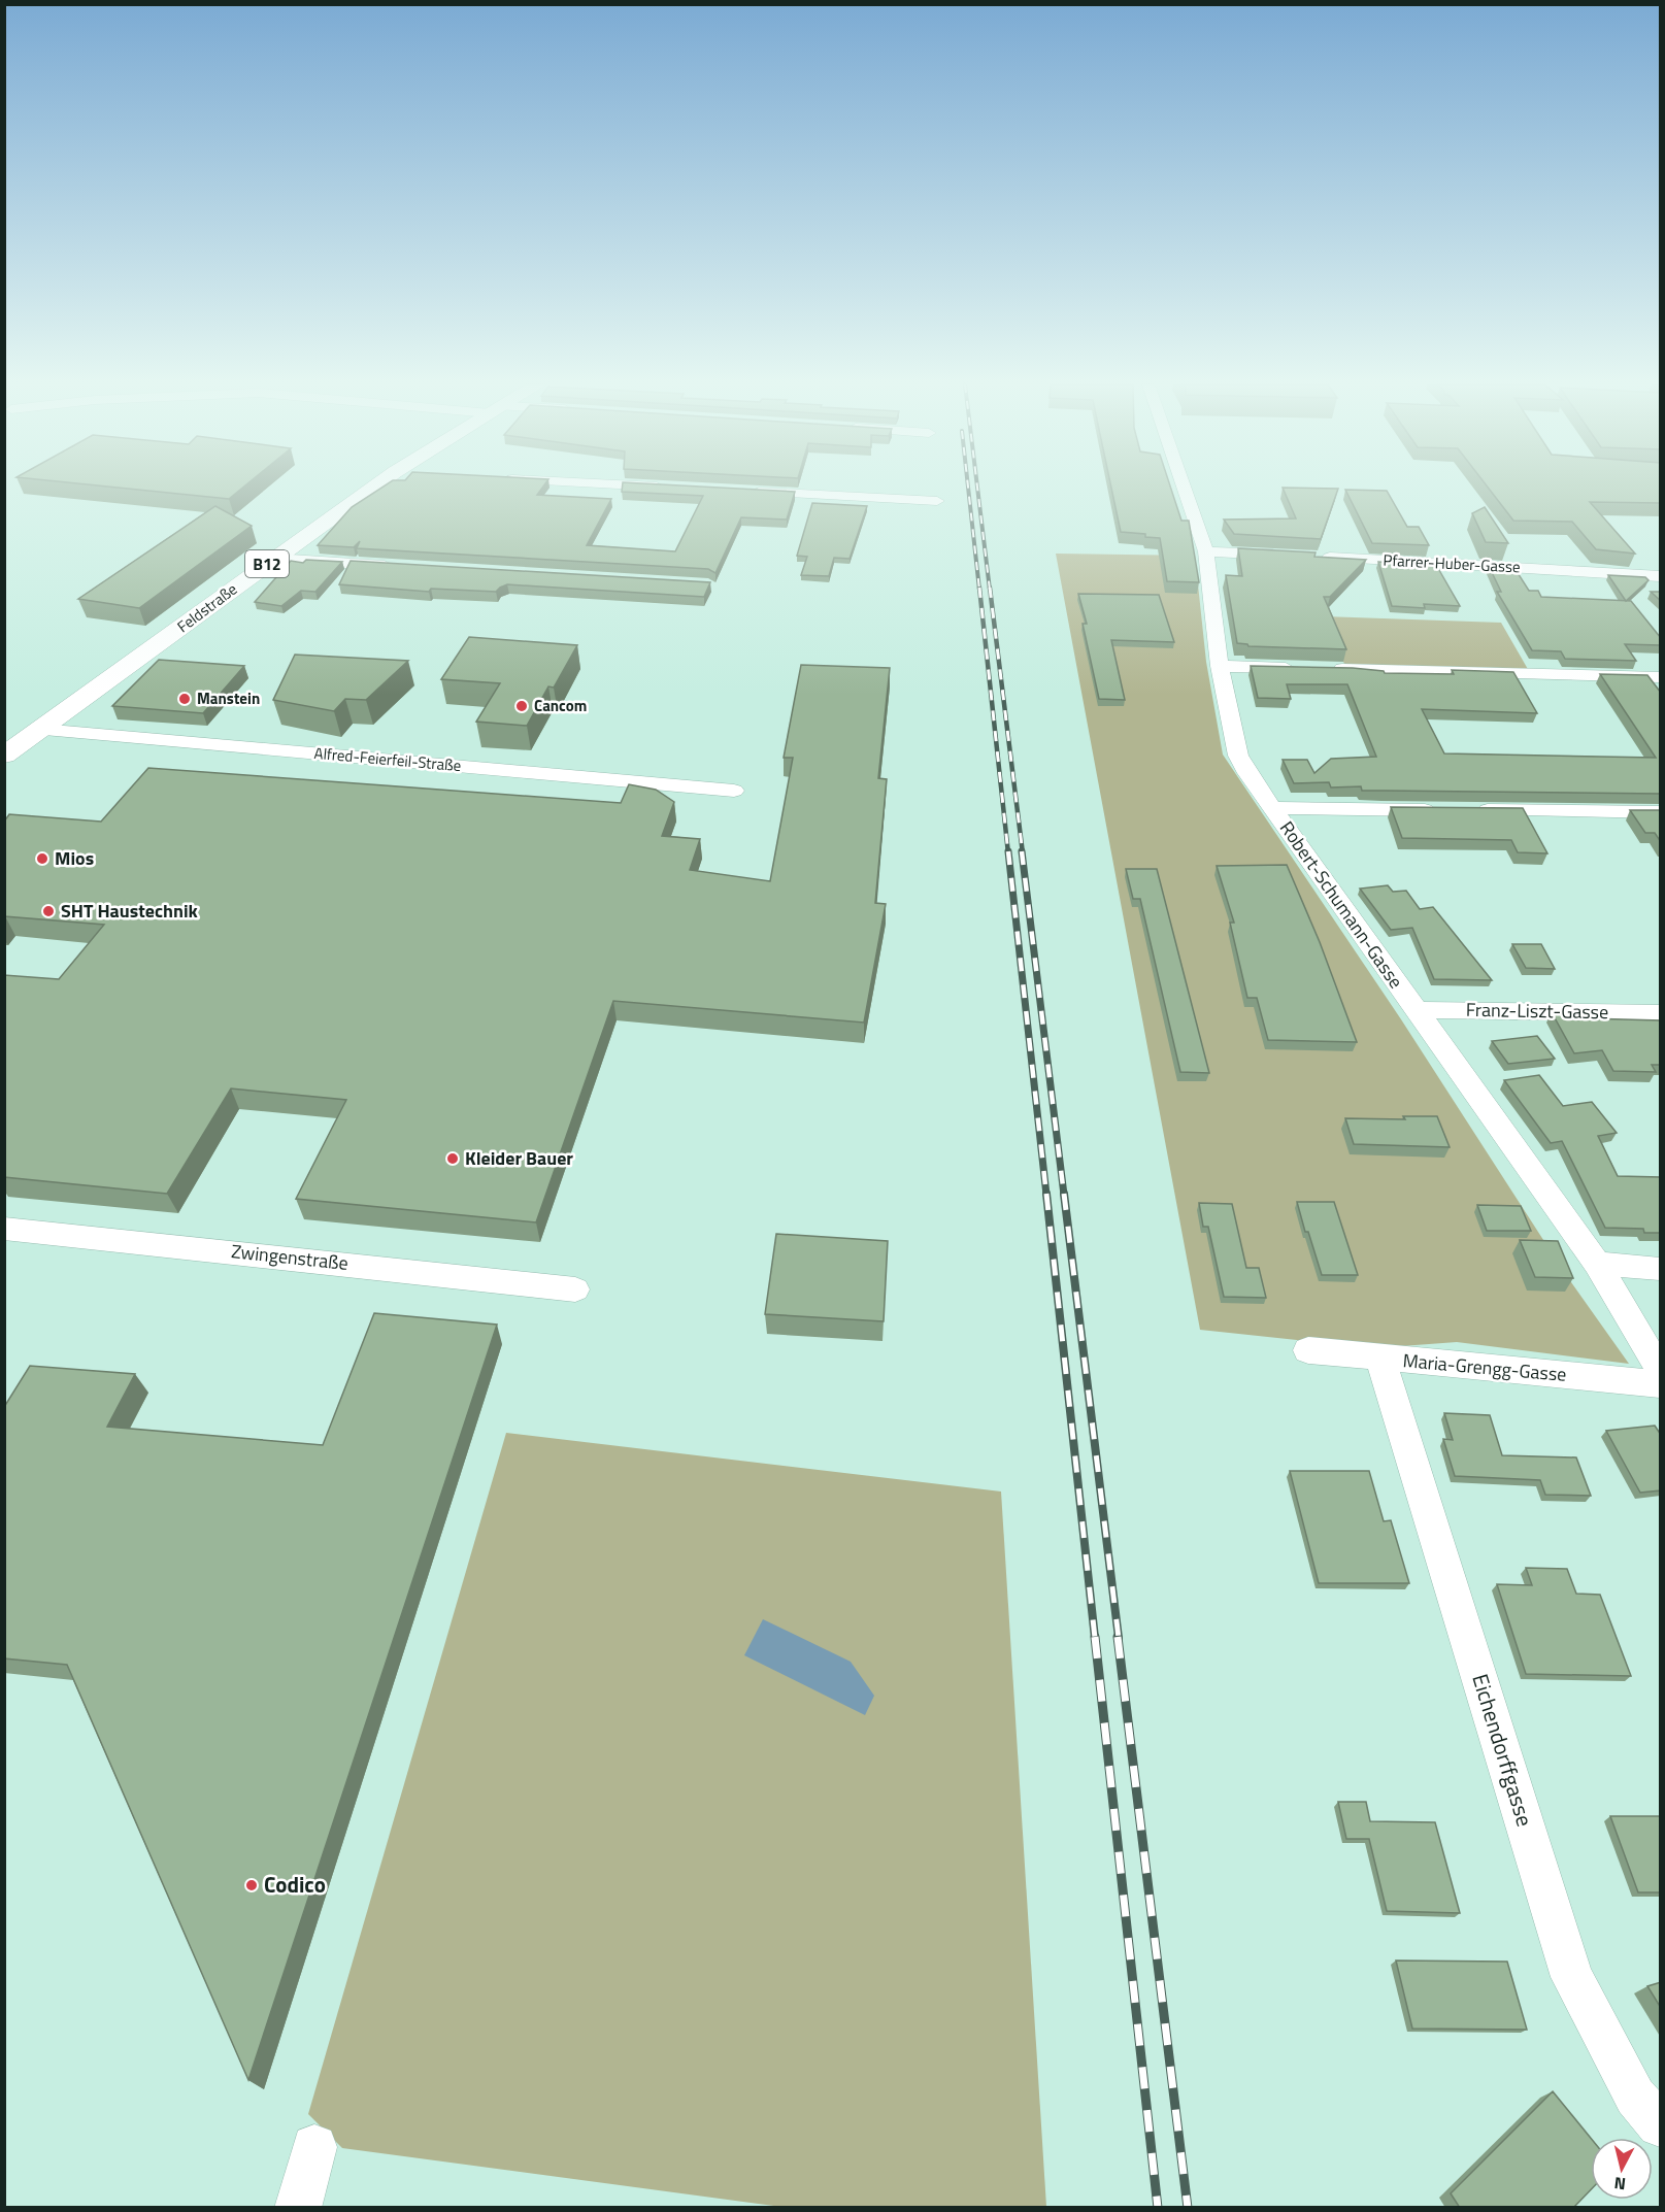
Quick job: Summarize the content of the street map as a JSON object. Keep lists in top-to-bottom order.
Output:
{
  "streets": {
    "main road": ["B12", "Feldstraße"],
    "street": [
      "Pfarrer-Huber-Gasse",
      "Alfred-Feierfeil-Straße",
      "Robert-Schumann-Gasse",
      "Franz-Liszt-Gasse",
      "Zwingenstraße",
      "Maria-Grengg-Gasse",
      "Eichendorffgasse"
    ]
  },
  "crossings": [
    ["Pfarrer-Huber-Gasse", "Robert-Schumann-Gasse"],
    ["Feldstraße", "Alfred-Feierfeil-Straße"],
    ["Robert-Schumann-Gasse", "Franz-Liszt-Gasse"],
    ["Maria-Grengg-Gasse", "Eichendorffgasse"]
  ],
  "places": [
    "Manstein",
    "Cancom",
    "Mios",
    "SHT Haustechnik",
    "Kleider Bauer",
    "Codico"
  ],
  "north": "bottom"
}
